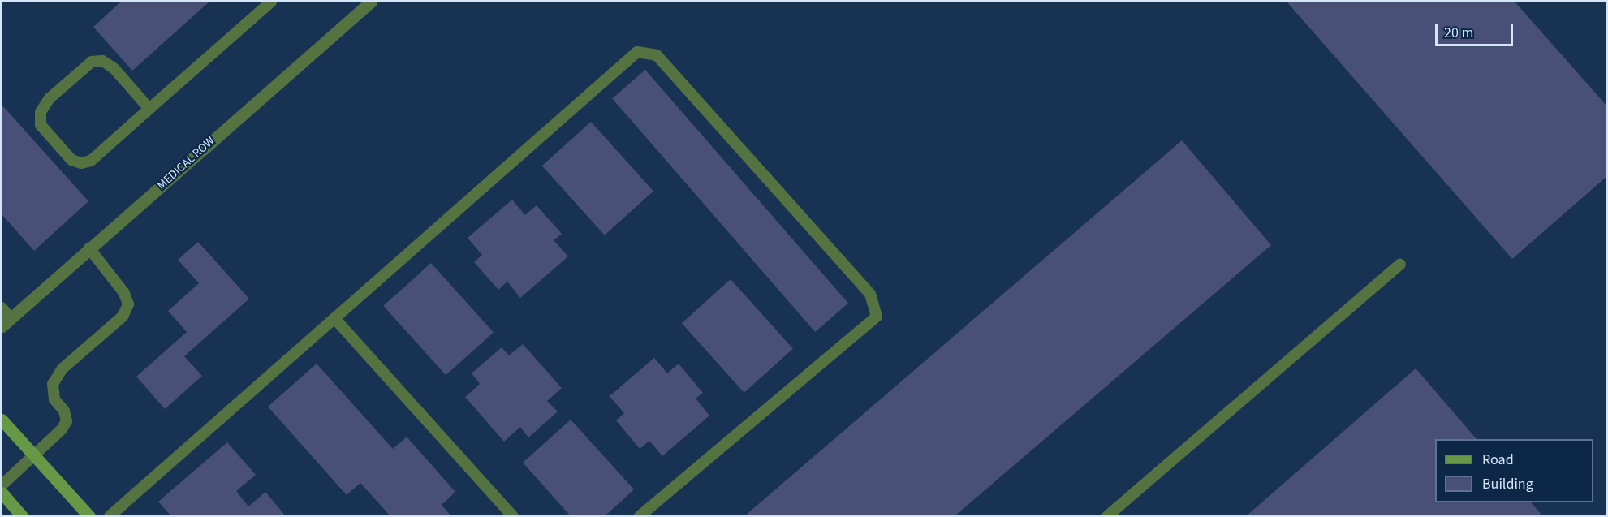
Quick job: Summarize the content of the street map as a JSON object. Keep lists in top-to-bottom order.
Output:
{
  "streets": {
    "street": ["MEDICAL ROW"]
  },
  "legend": ["Road", "Building"],
  "scale_bar": "20 m"
}
